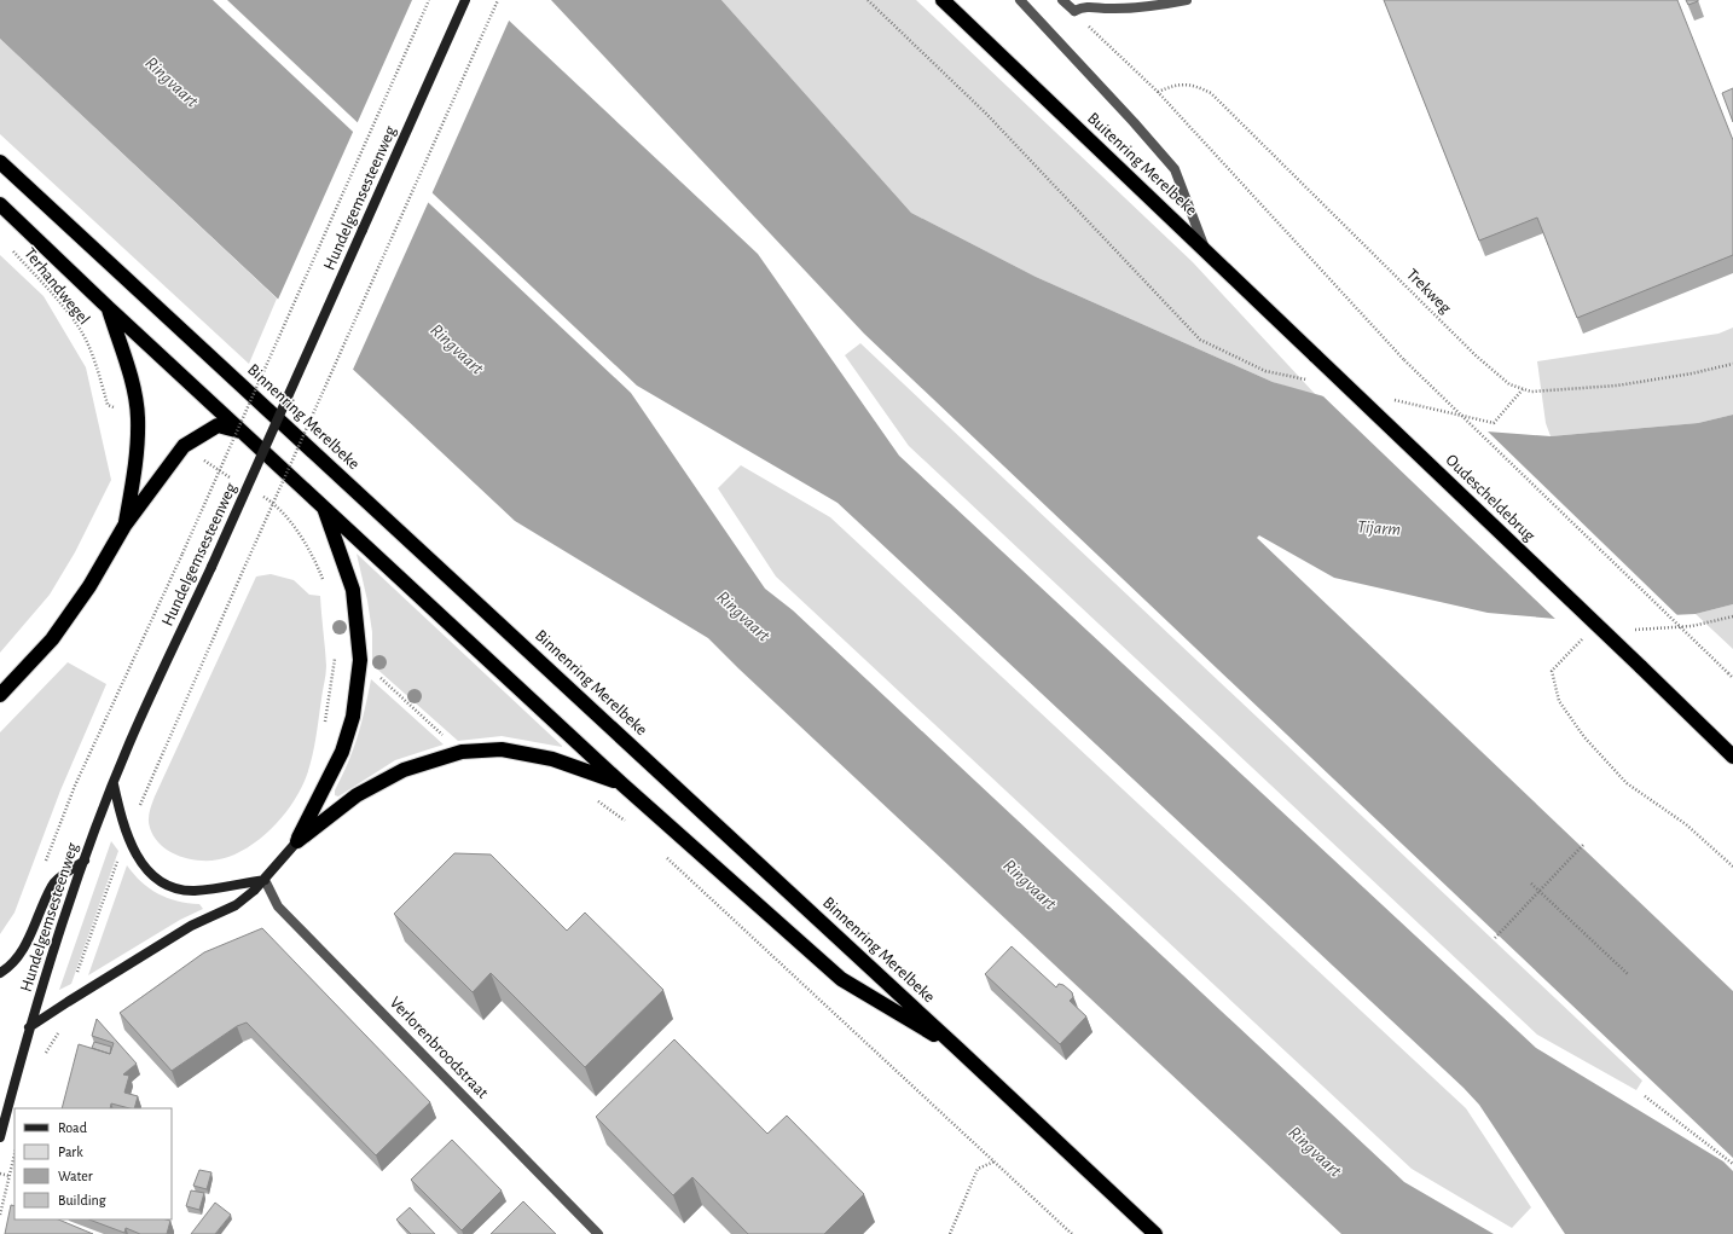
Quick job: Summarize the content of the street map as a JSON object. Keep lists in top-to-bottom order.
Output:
{
  "streets": {
    "highway": ["Buitenring Merelbeke", "Binnenring Merelbeke", "Oudescheldebrug"],
    "main road": ["Hundelgemsesteenweg"],
    "street": ["Verlorenbroodstraat"],
    "path": ["Terhandwegel", "Trekweg"]
  },
  "crossings": [
    ["Buitenring Merelbeke", "Oudescheldebrug"]
  ],
  "water": ["Ringvaart", "Tijarm"],
  "legend": [
    "Road",
    "Park",
    "Water",
    "Building"
  ]
}
